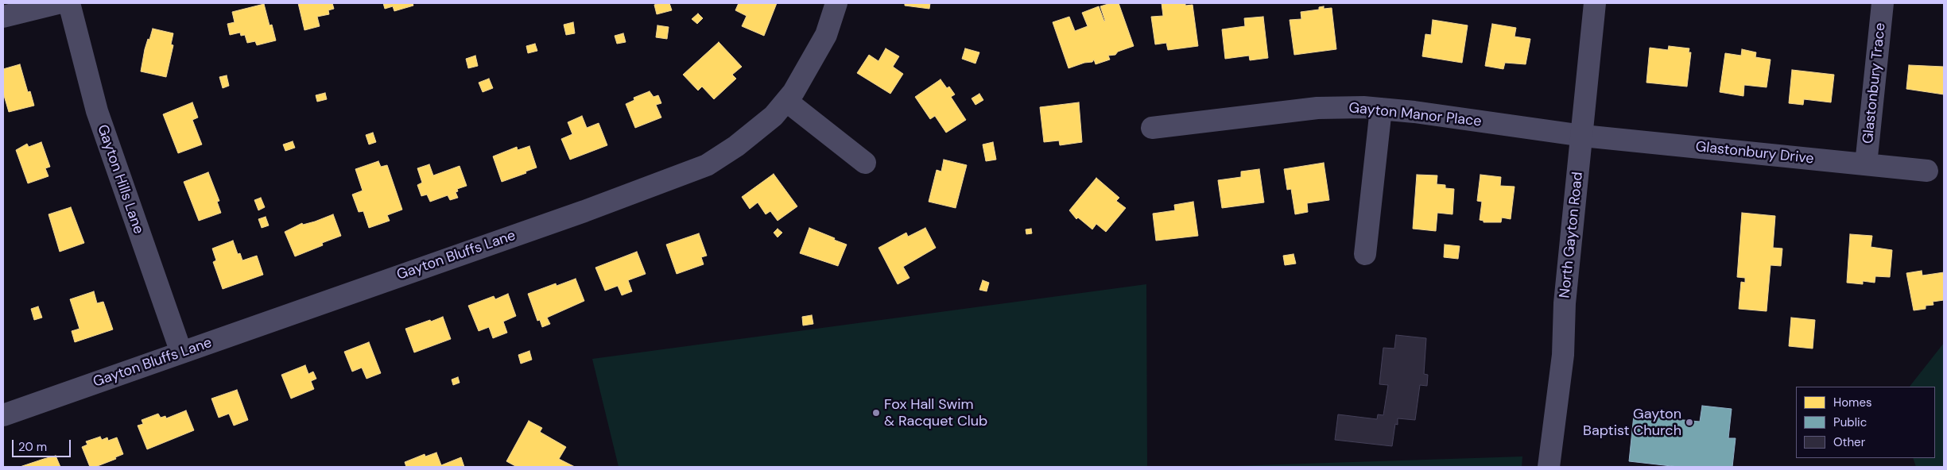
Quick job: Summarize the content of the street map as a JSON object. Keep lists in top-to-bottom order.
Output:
{
  "streets": {
    "street": [
      "Glastonbury Trace",
      "Gayton Manor Place",
      "Glastonbury Drive",
      "Gayton Hills Lane",
      "North Gayton Road",
      "Gayton Bluffs Lane"
    ]
  },
  "crossings": [
    ["Glastonbury Trace", "Glastonbury Drive"],
    ["Gayton Manor Place", "Glastonbury Drive"],
    ["Gayton Manor Place", "North Gayton Road"],
    ["Glastonbury Drive", "North Gayton Road"],
    ["Gayton Hills Lane", "Gayton Bluffs Lane"]
  ],
  "places": ["Fox Hall Swim & Racquet Club", "Gayton Baptist Church"],
  "legend": ["Homes", "Public", "Other"],
  "scale_bar": "20 m"
}
